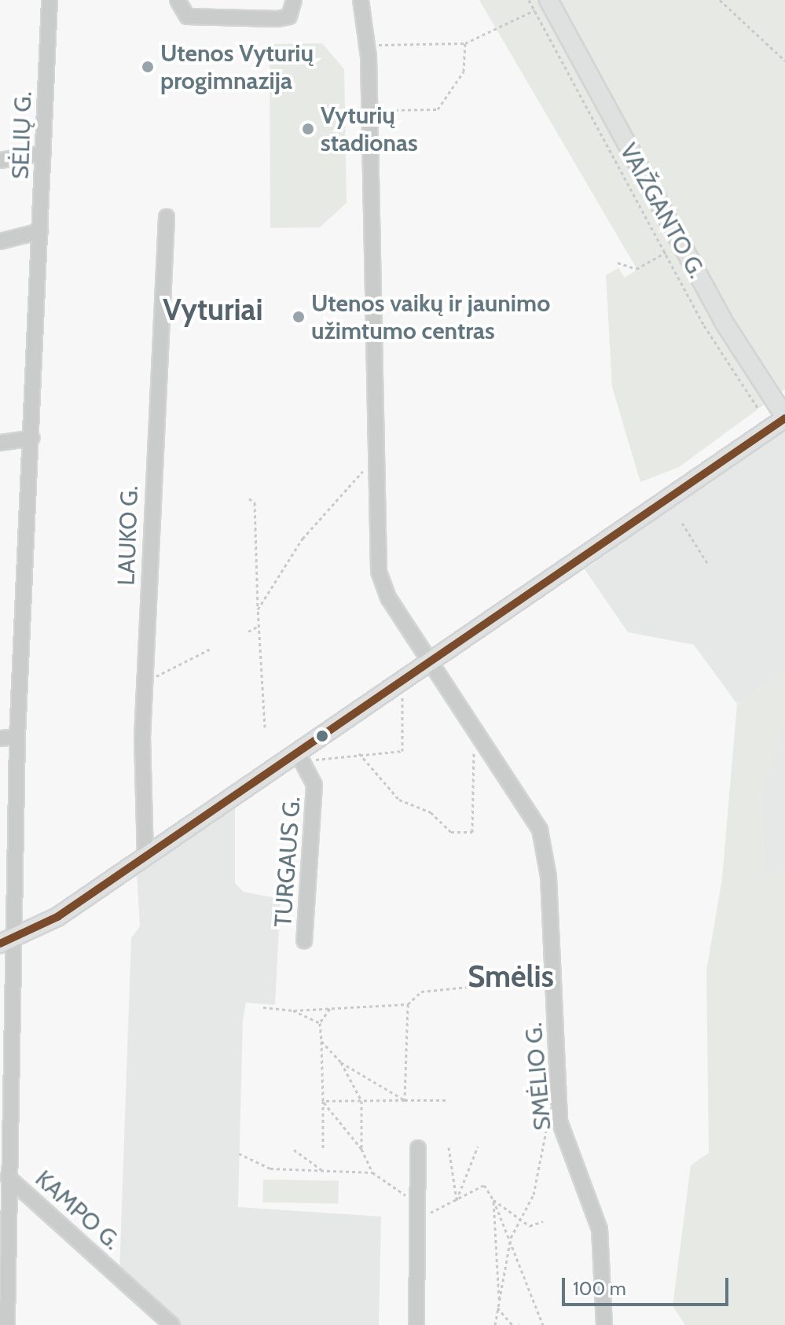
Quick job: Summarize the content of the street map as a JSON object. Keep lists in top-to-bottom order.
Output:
{
  "streets": {
    "main road": ["VAIŽGANTO G."],
    "street": [
      "SĖLIŲ G.",
      "LAUKO G.",
      "TURGAUS G.",
      "SMĖLIO G.",
      "KAMPO G."
    ]
  },
  "crossings": [
    ["SĖLIŲ G.", "KAMPO G."]
  ],
  "districts": ["Vyturiai", "Smėlis"],
  "places": ["Utenos Vyturių progimnazija", "Vyturių stadionas", "Utenos vaikų ir jaunimo užimtumo centras"],
  "scale_bar": "100 m"
}
